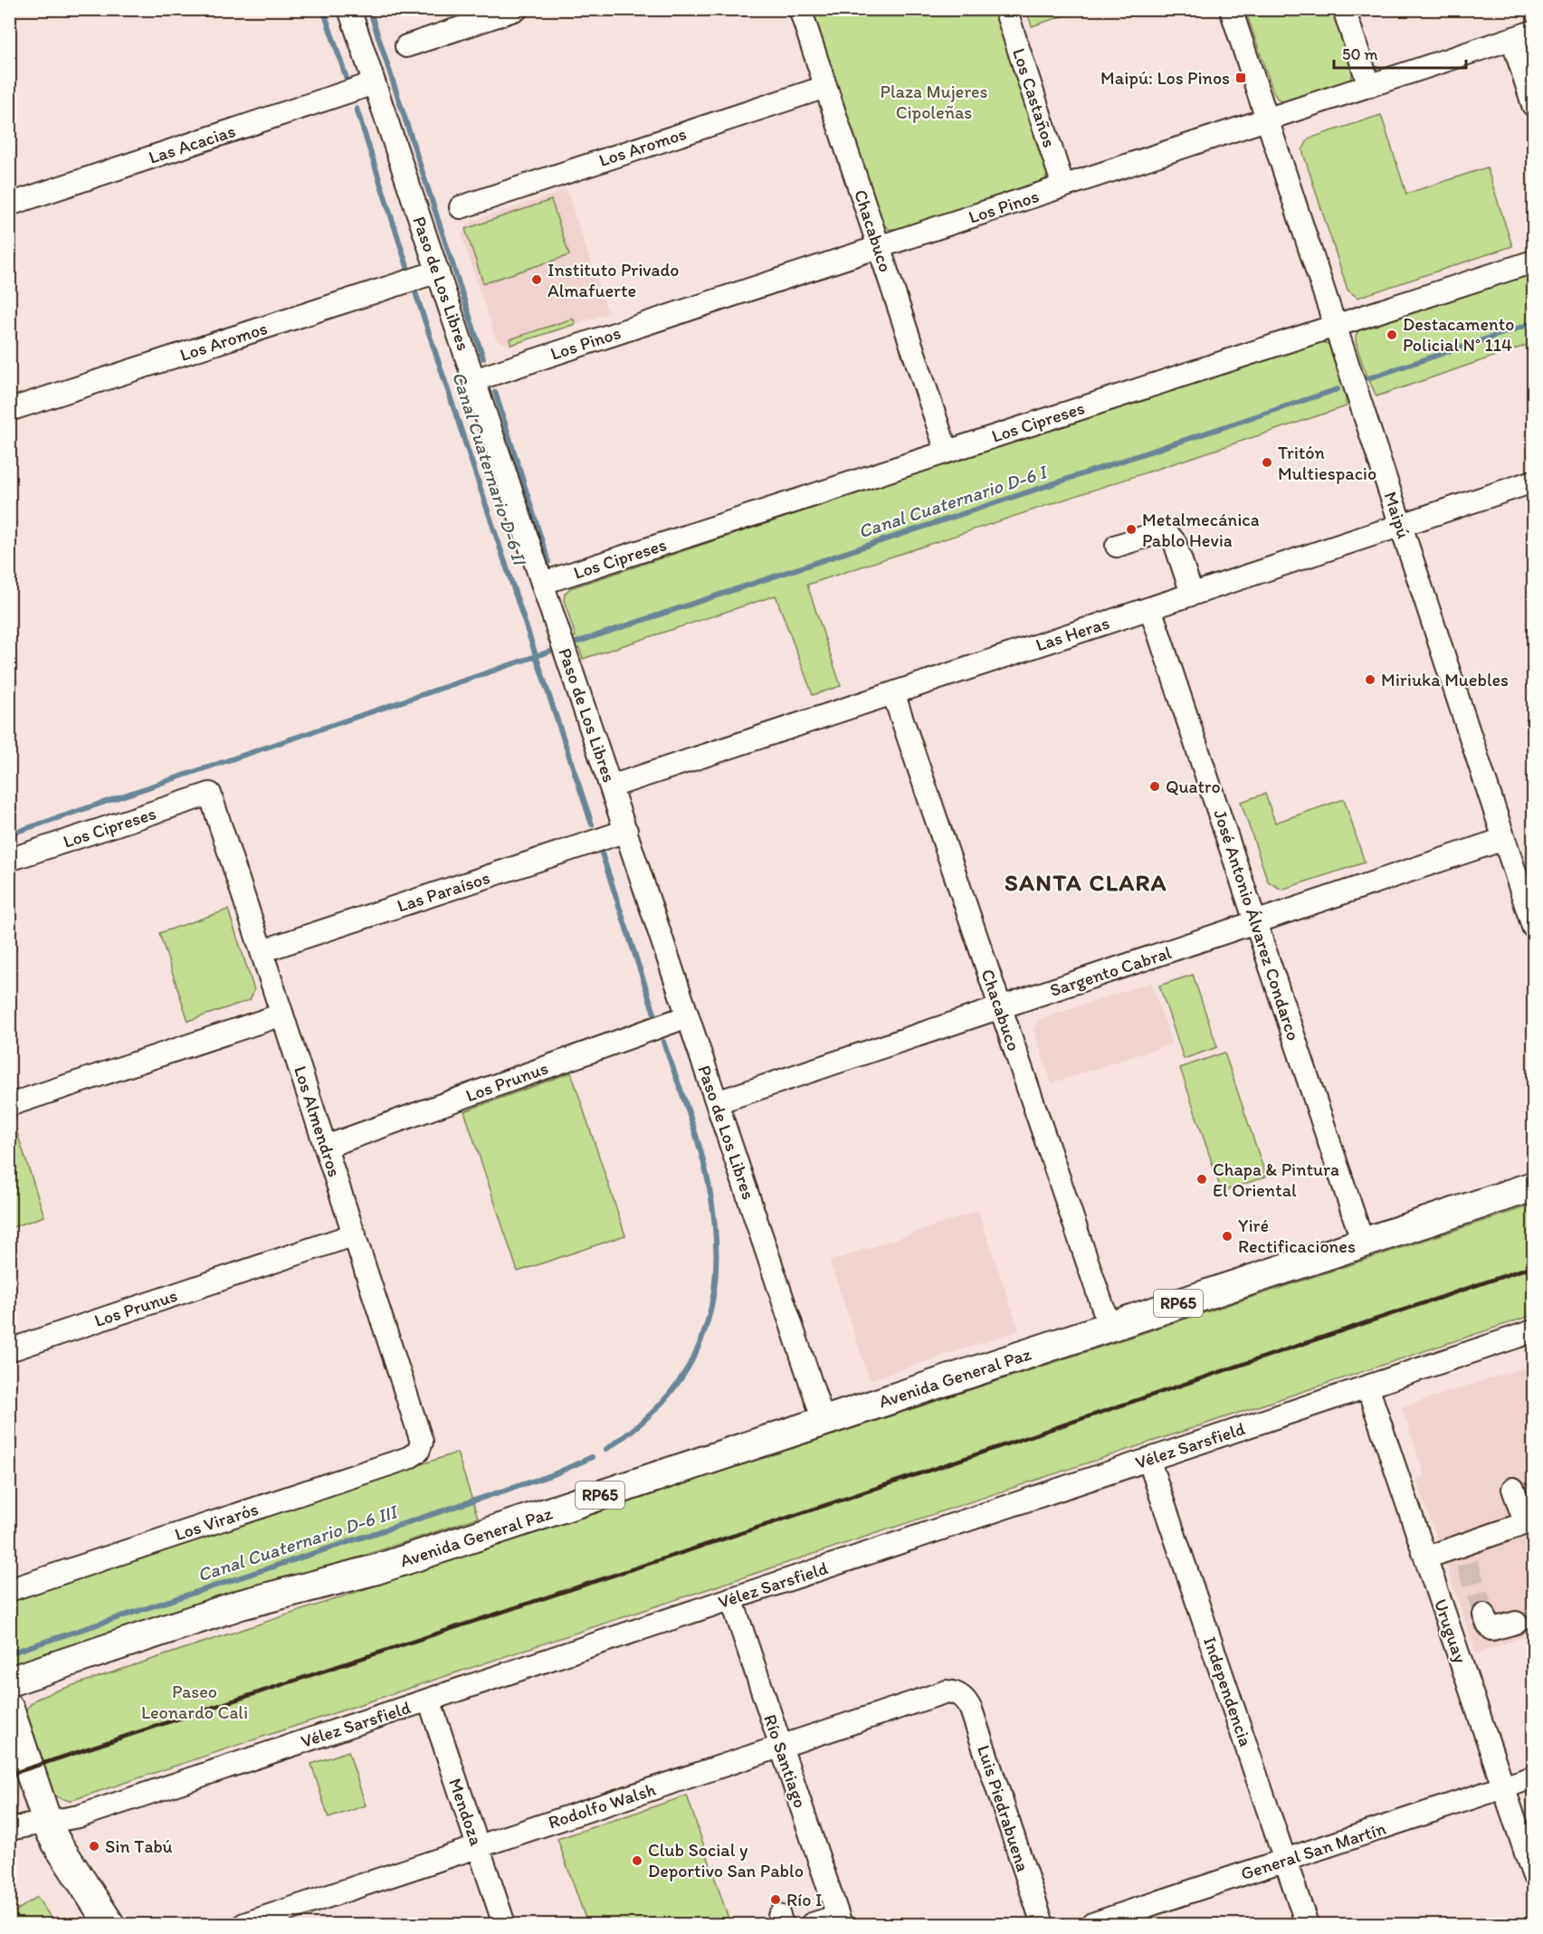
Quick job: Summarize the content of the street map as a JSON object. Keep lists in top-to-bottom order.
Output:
{
  "streets": {
    "main road": ["RP65", "Avenida General Paz"],
    "street": [
      "Los Castaños",
      "Las Acacias",
      "Los Aromos",
      "Los Pinos",
      "Chacabuco",
      "Paso de Los Libres",
      "Los Cipreses",
      "Maipú",
      "Las Heras",
      "Las Paraísos",
      "José Antonio Álvarez Condarco",
      "Sargento Cabral",
      "Los Prunus",
      "Los Almendros",
      "Vélez Sarsfield",
      "Los Virarós",
      "Uruguay",
      "Independencia",
      "Río Santiago",
      "Rodolfo Walsh",
      "Luis Piedrabuena",
      "Mendoza",
      "General San Martín"
    ]
  },
  "crossings": [
    ["Los Castaños", "Los Pinos"],
    ["Las Acacias", "Paso de Los Libres"],
    ["Los Aromos", "Chacabuco"],
    ["Los Aromos", "Paso de Los Libres"],
    ["Los Pinos", "Chacabuco"],
    ["Los Pinos", "Paso de Los Libres"],
    ["Los Pinos", "Maipú"],
    ["Chacabuco", "Los Cipreses"],
    ["Chacabuco", "Las Heras"],
    ["Chacabuco", "Sargento Cabral"],
    ["Chacabuco", "Avenida General Paz"],
    ["Paso de Los Libres", "Los Cipreses"],
    ["Paso de Los Libres", "Las Heras"],
    ["Paso de Los Libres", "Las Paraísos"],
    ["Paso de Los Libres", "Sargento Cabral"],
    ["Paso de Los Libres", "Los Prunus"],
    ["Paso de Los Libres", "Avenida General Paz"],
    ["Los Cipreses", "Maipú"],
    ["Los Cipreses", "Los Almendros"],
    ["Maipú", "Las Heras"],
    ["Maipú", "Sargento Cabral"],
    ["Las Heras", "José Antonio Álvarez Condarco"],
    ["Las Paraísos", "Los Almendros"],
    ["José Antonio Álvarez Condarco", "Sargento Cabral"],
    ["José Antonio Álvarez Condarco", "Avenida General Paz"],
    ["Los Prunus", "Los Almendros"],
    ["Los Almendros", "Los Virarós"],
    ["Vélez Sarsfield", "Uruguay"],
    ["Vélez Sarsfield", "Independencia"],
    ["Vélez Sarsfield", "Río Santiago"],
    ["Vélez Sarsfield", "Mendoza"],
    ["Uruguay", "General San Martín"],
    ["Independencia", "General San Martín"],
    ["Río Santiago", "Rodolfo Walsh"],
    ["Rodolfo Walsh", "Luis Piedrabuena"],
    ["Rodolfo Walsh", "Mendoza"]
  ],
  "districts": ["SANTA CLARA"],
  "water": ["Canal Cuaternario D-6 II", "Canal Cuaternario D-6 I", "Canal Cuaternario D-6 III"],
  "parks": ["Plaza Mujeres Cipoleñas", "Paseo Leonardo Cali"],
  "places": {
    "transit": ["Maipú: Los Pinos"],
    "other": [
      "Instituto Privado Almafuerte",
      "Destacamento Policial N° 114",
      "Tritón Multiespacio",
      "Metalmecánica Pablo Hevia",
      "Miriuka Muebles",
      "Quatro",
      "Chapa & Pintura El Oriental",
      "Yiré Rectificaciones",
      "Sin Tabú",
      "Club Social y Deportivo San Pablo",
      "Río I"
    ]
  },
  "scale_bar": "50 m"
}
